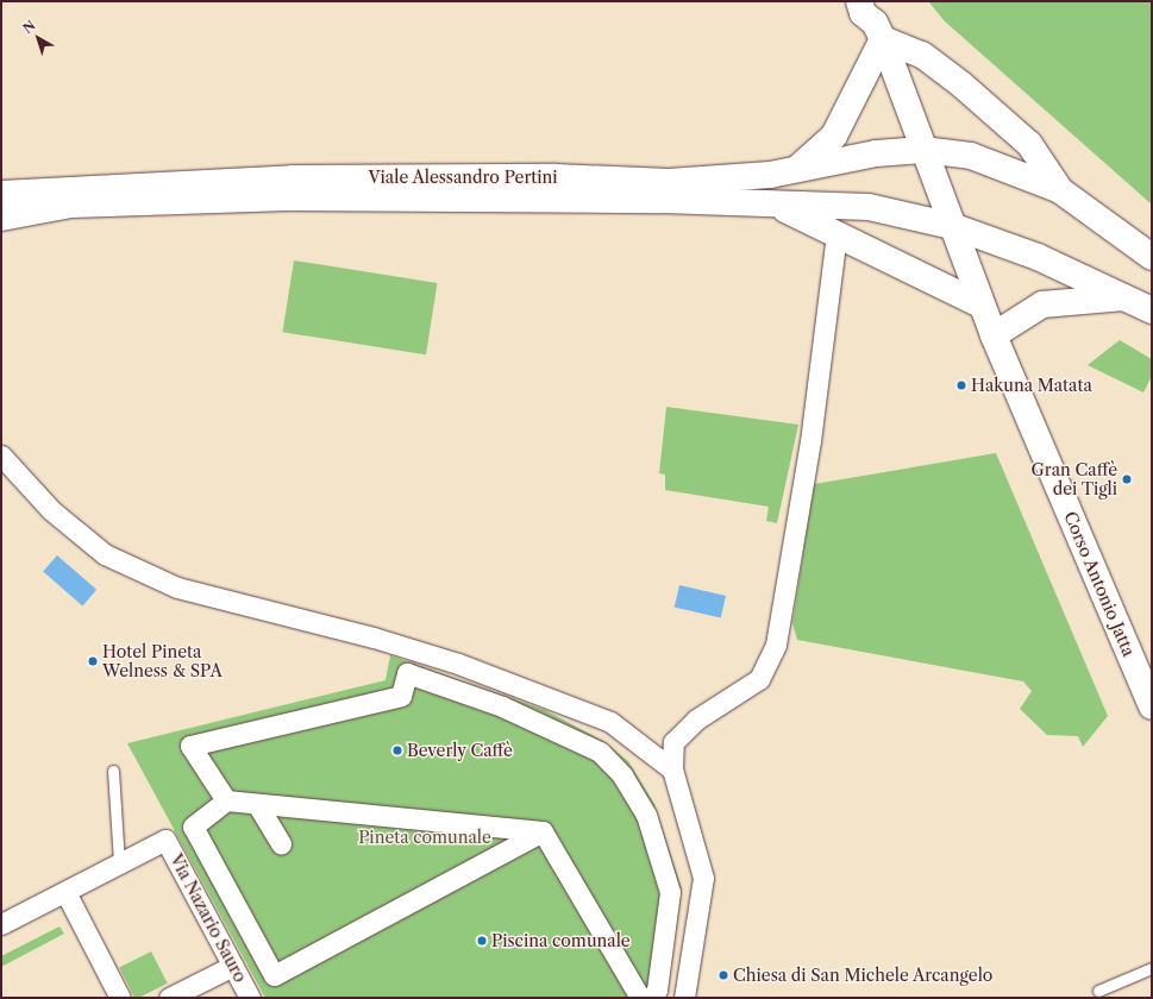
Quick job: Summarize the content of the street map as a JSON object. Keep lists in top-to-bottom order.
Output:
{
  "streets": {
    "main road": ["Viale Alessandro Pertini", "Corso Antonio Jatta"],
    "street": ["Via Nazario Sauro"]
  },
  "crossings": [
    ["Viale Alessandro Pertini", "Corso Antonio Jatta"]
  ],
  "parks": ["Pineta comunale"],
  "places": [
    "Hakuna Matata",
    "Gran Caffè dei Tigli",
    "Hotel Pineta Welness & SPA",
    "Beverly Caffè",
    "Piscina comunale",
    "Chiesa di San Michele Arcangelo"
  ],
  "north": "top left"
}
